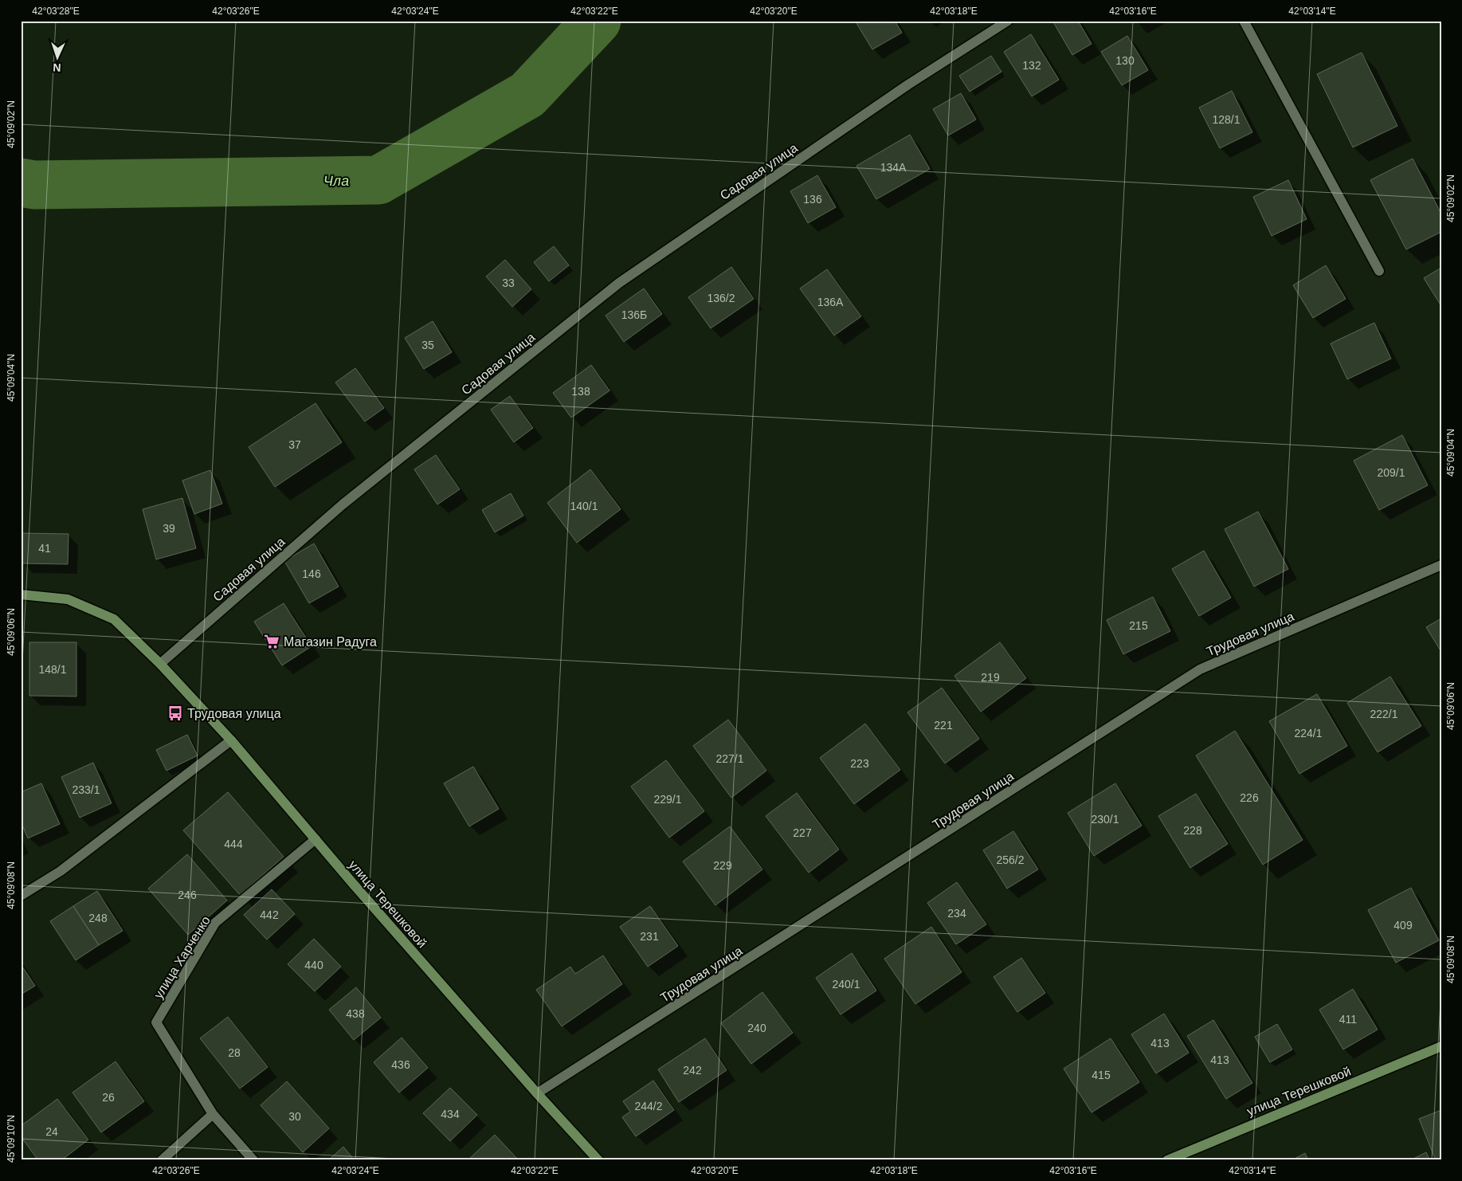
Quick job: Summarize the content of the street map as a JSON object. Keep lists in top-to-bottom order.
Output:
{
  "streets": {
    "street": [
      "Садовая улица",
      "Трудовая улица",
      "улица Терешковой",
      "улица Харченко"
    ]
  },
  "crossings": [
    ["Садовая улица", "улица Терешковой"],
    ["Трудовая улица", "улица Терешковой"],
    ["улица Терешковой", "улица Харченко"]
  ],
  "water": ["Чла"],
  "places": {
    "supermarket": ["Магазин Радуга"],
    "bus stop": ["Трудовая улица"]
  },
  "house_numbers": [
    "130",
    "132",
    "128/1",
    "134А",
    "136",
    "33",
    "136/2",
    "136А",
    "136Б",
    "35",
    "138",
    "37",
    "209/1",
    "140/1",
    "39",
    "41",
    "146",
    "215",
    "148/1",
    "219",
    "222/1",
    "221",
    "224/1",
    "227/1",
    "223",
    "233/1",
    "226",
    "229/1",
    "230/1",
    "228",
    "227",
    "444",
    "256/2",
    "229",
    "246",
    "234",
    "442",
    "248",
    "409",
    "231",
    "440",
    "240/1",
    "438",
    "411",
    "240",
    "413",
    "28",
    "413",
    "436",
    "242",
    "415",
    "26",
    "244/2",
    "434",
    "30",
    "24"
  ],
  "north": "bottom",
  "coordinates": [
    "42°03'28\"E",
    "42°03'26\"E",
    "42°03'24\"E",
    "42°03'22\"E",
    "42°03'20\"E",
    "42°03'18\"E",
    "42°03'16\"E",
    "42°03'14\"E",
    "45°09'02\"N",
    "45°09'04\"N",
    "45°09'06\"N",
    "45°09'08\"N",
    "45°09'10\"N"
  ]
}
